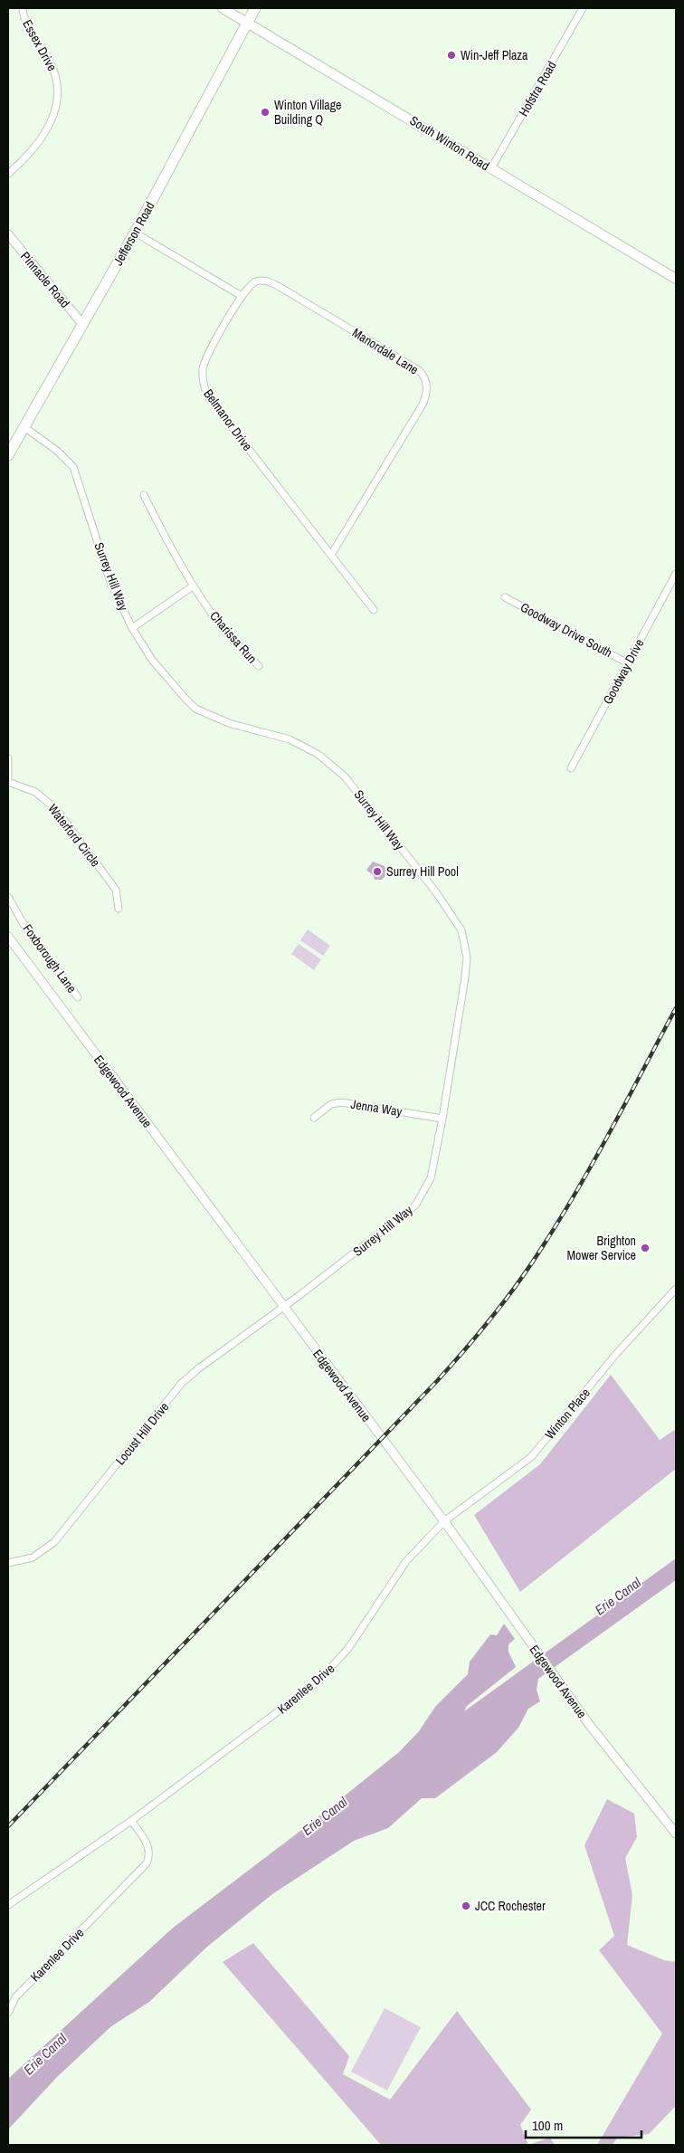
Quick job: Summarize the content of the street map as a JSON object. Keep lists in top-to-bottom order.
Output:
{
  "streets": {
    "main road": ["South Winton Road", "Jefferson Road"],
    "street": [
      "Essex Drive",
      "Hofstra Road",
      "Pinnacle Road",
      "Manordale Lane",
      "Belmanor Drive",
      "Surrey Hill Way",
      "Goodway Drive South",
      "Charissa Run",
      "Goodway Drive",
      "Waterford Circle",
      "Foxborough Lane",
      "Edgewood Avenue",
      "Jenna Way",
      "Winton Place",
      "Locust Hill Drive",
      "Karenlee Drive"
    ]
  },
  "crossings": [
    ["Hofstra Road", "South Winton Road"],
    ["South Winton Road", "Jefferson Road"],
    ["Jefferson Road", "Pinnacle Road"],
    ["Jefferson Road", "Surrey Hill Way"],
    ["Manordale Lane", "Belmanor Drive"],
    ["Surrey Hill Way", "Edgewood Avenue"],
    ["Surrey Hill Way", "Jenna Way"],
    ["Surrey Hill Way", "Locust Hill Drive"],
    ["Goodway Drive South", "Goodway Drive"],
    ["Edgewood Avenue", "Winton Place"],
    ["Edgewood Avenue", "Locust Hill Drive"],
    ["Edgewood Avenue", "Karenlee Drive"],
    ["Winton Place", "Karenlee Drive"]
  ],
  "water": ["Erie Canal"],
  "places": [
    "Win-Jeff Plaza",
    "Winton Village Building Q",
    "Surrey Hill Pool",
    "Brighton Mower Service",
    "JCC Rochester"
  ],
  "scale_bar": "100 m"
}
